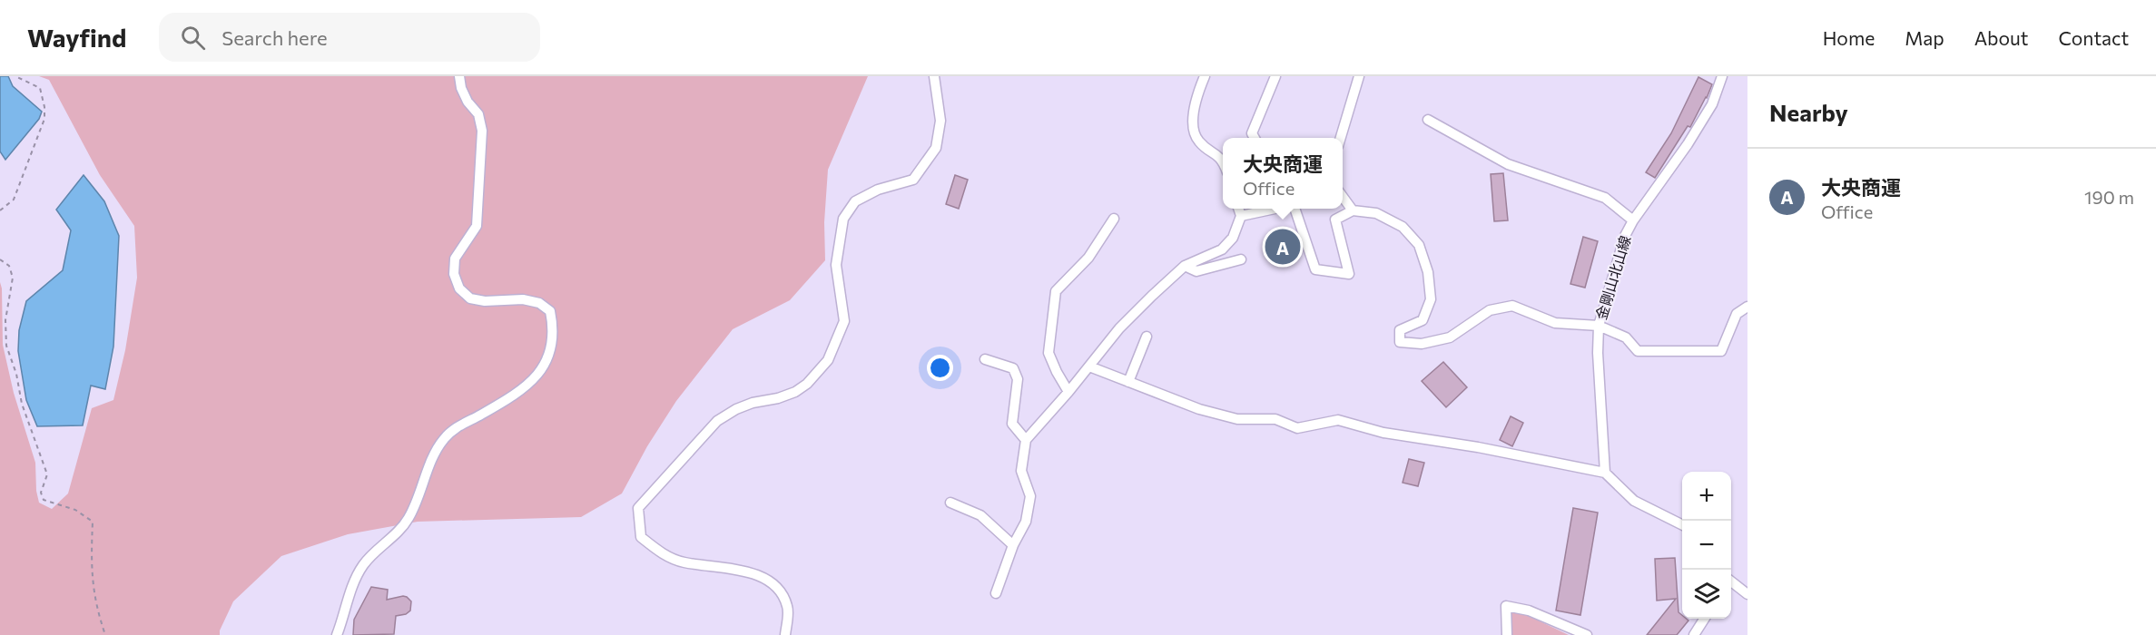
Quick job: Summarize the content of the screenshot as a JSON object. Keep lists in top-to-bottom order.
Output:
{
  "streets": {
    "street": ["金剛山北山線"]
  },
  "page": {
    "header": "Wayfind",
    "search": "Search here",
    "nav": [
      "Home",
      "Map",
      "About",
      "Contact"
    ],
    "heading": "Nearby",
    "popup": ["大央商運", "Office"],
    "list": [
      {
        "mark": "A",
        "name": "大央商運",
        "note": "Office",
        "value": "190 m"
      }
    ],
    "pins": "A",
    "map_buttons": ["+", "−"]
  }
}
